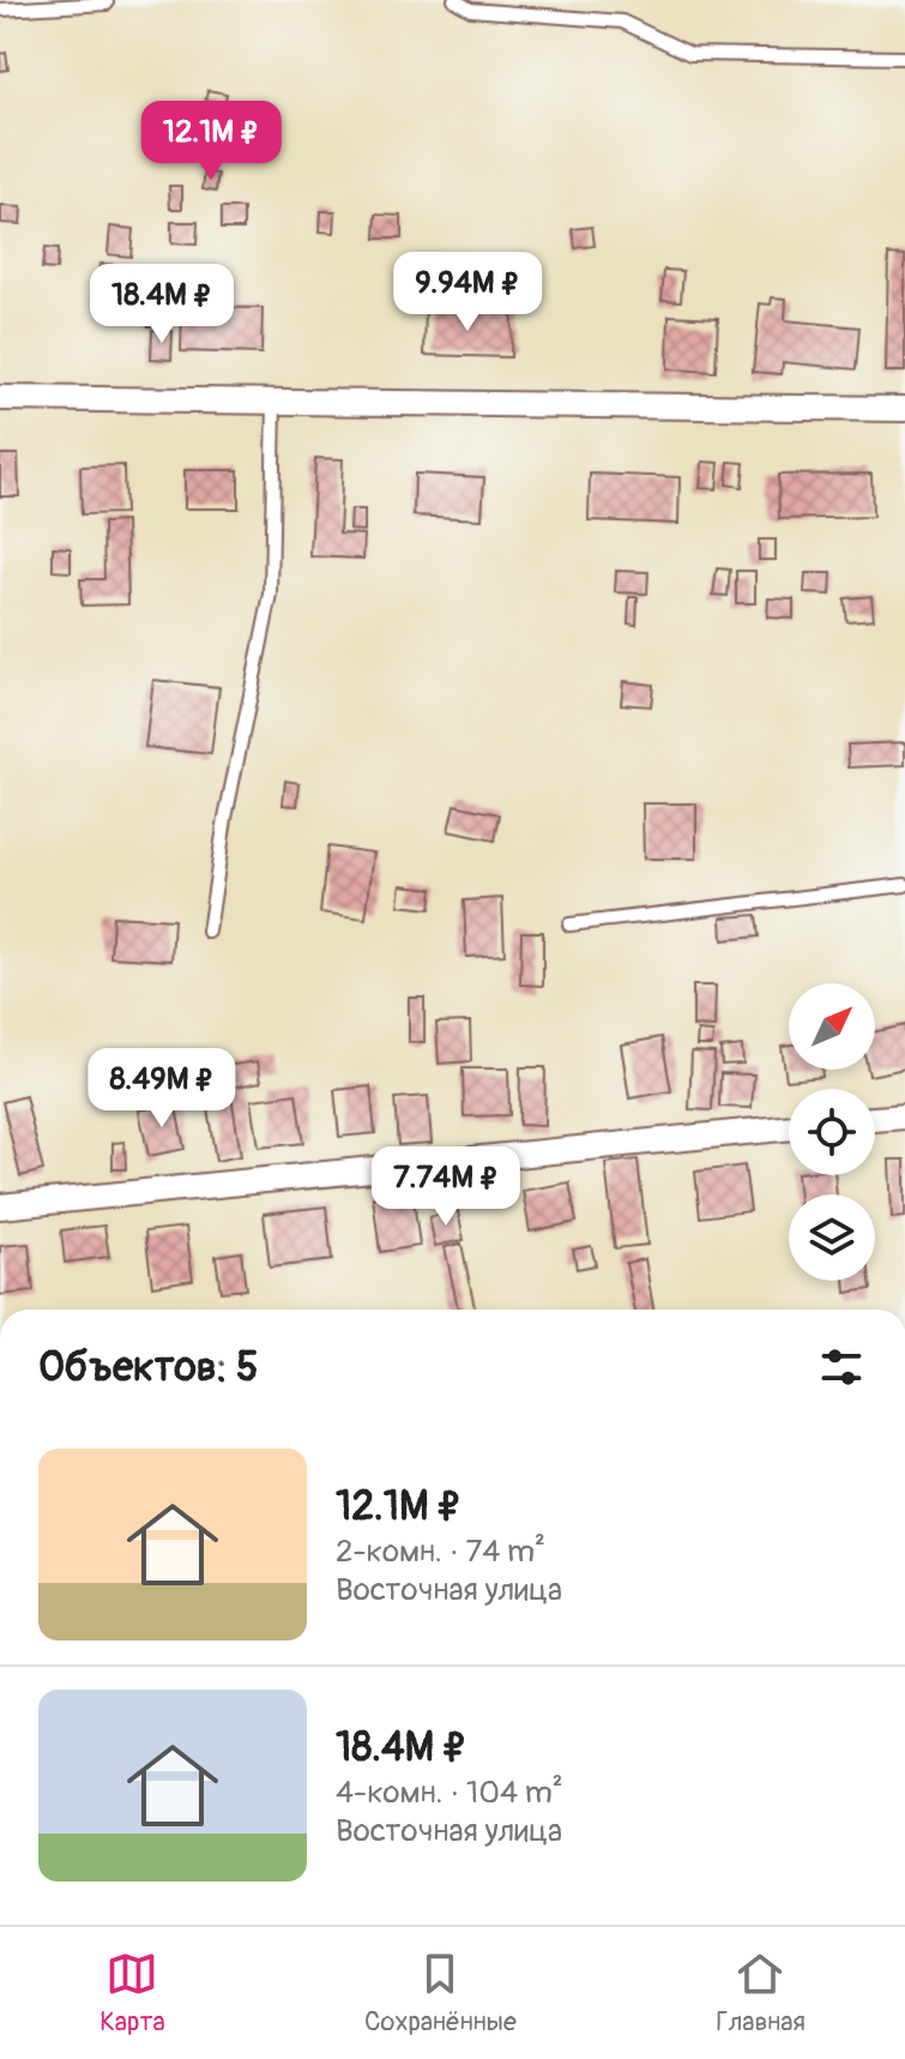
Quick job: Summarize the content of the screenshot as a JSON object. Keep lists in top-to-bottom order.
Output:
{
  "north": "top right",
  "page": {
    "price": [
      "12.1M ₽",
      "9.94M ₽",
      "18.4M ₽",
      "8.49M ₽",
      "7.74M ₽"
    ],
    "heading": "Объектов: 5",
    "list": [
      {
        "name": "12.1M ₽",
        "note": "2-комн. · 74 m² · Восточная улица"
      },
      {
        "name": "18.4M ₽",
        "note": "4-комн. · 104 m² · Восточная улица"
      }
    ],
    "tabs": ["Карта", "Сохранённые", "Главная"]
  }
}
